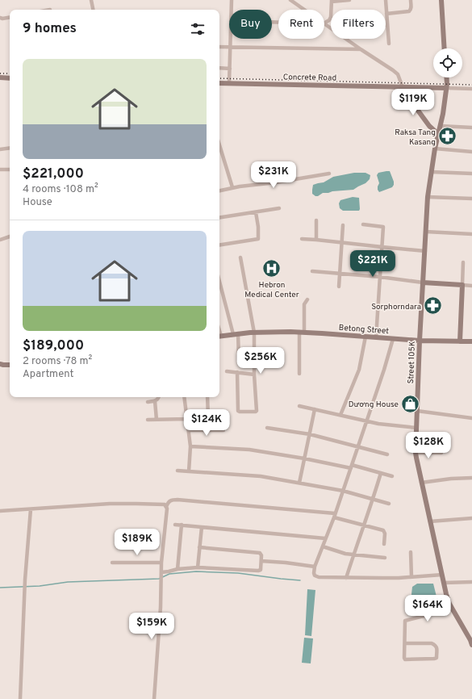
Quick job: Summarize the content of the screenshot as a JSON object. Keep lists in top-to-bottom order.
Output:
{
  "streets": {
    "main road": ["Concrete Road", "Betong Street", "Street 105K"]
  },
  "crossings": [
    ["Concrete Road", "Street 105K"],
    ["Betong Street", "Street 105K"]
  ],
  "places": {
    "pharmacy": ["Raksa Tang Kasang", "Sorphorndara"],
    "hospital": ["Hebron Medical Center"],
    "shop": ["Dương House"]
  },
  "page": {
    "chip": ["Buy", "Rent", "Filters"],
    "heading": "9 homes",
    "list": [
      {
        "name": "$221,000",
        "note": "4 rooms · 108 m² · House"
      },
      {
        "name": "$189,000",
        "note": "2 rooms · 78 m² · Apartment"
      }
    ],
    "price": [
      "$119K",
      "$231K",
      "$221K",
      "$256K",
      "$124K",
      "$128K",
      "$189K",
      "$164K",
      "$159K"
    ]
  }
}
